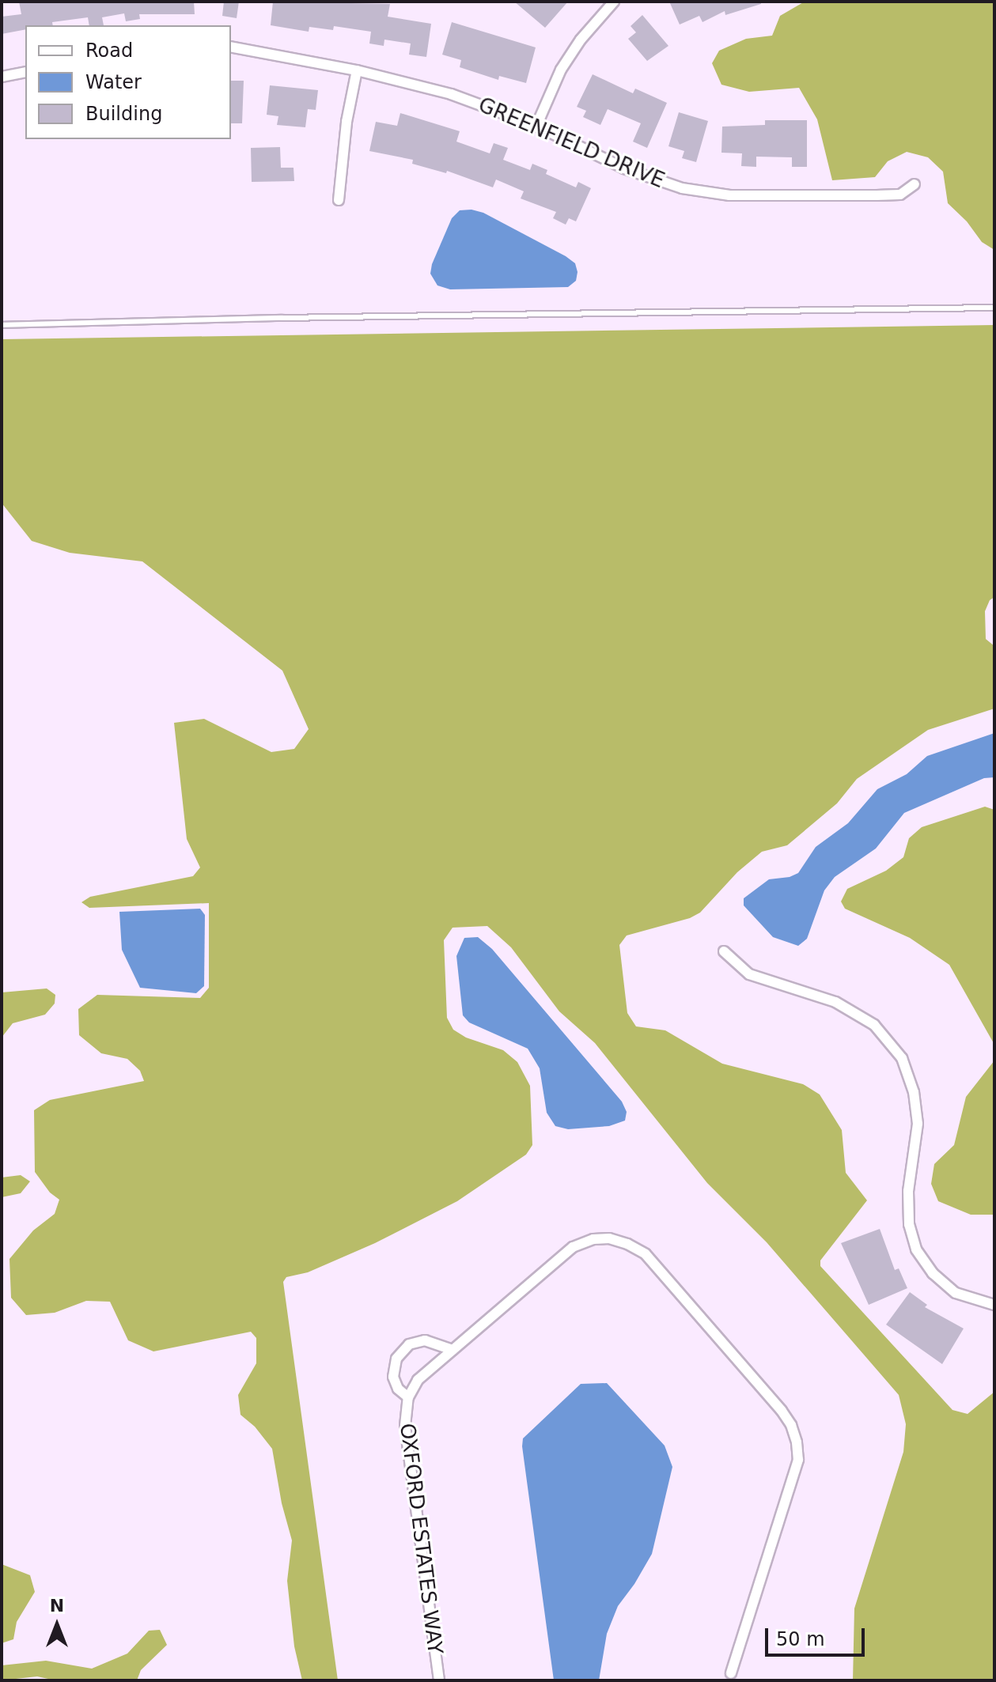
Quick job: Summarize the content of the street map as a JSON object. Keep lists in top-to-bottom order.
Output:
{
  "streets": {
    "street": ["GREENFIELD DRIVE", "OXFORD ESTATES WAY"]
  },
  "legend": ["Road", "Water", "Building"],
  "scale_bar": "50 m",
  "north": "top"
}
